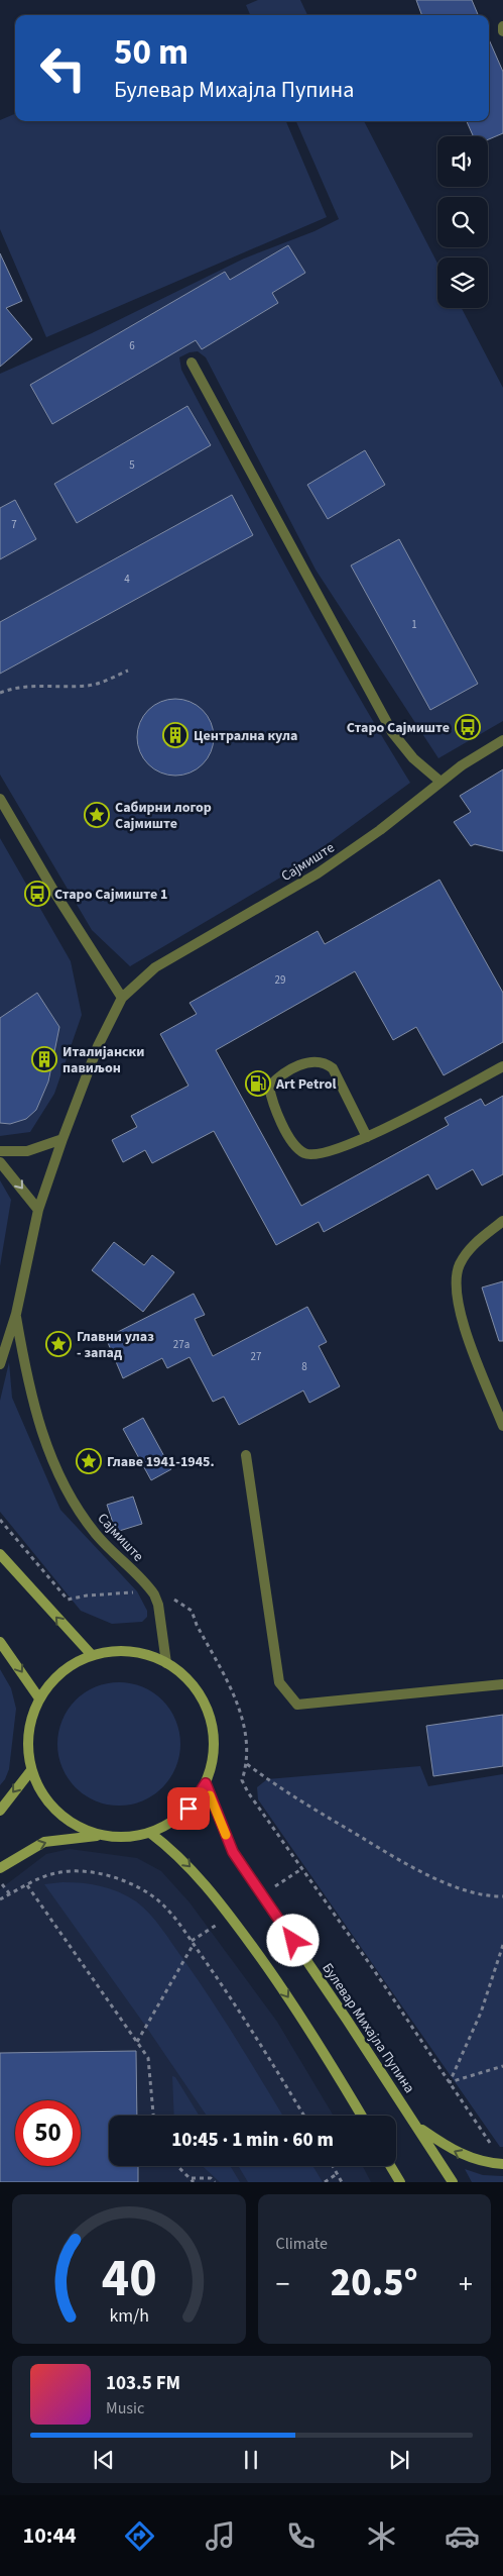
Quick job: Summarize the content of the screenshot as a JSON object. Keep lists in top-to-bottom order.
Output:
{
  "streets": {
    "main road": ["Булевар Михајла Пупина"],
    "street": ["Сајмиште"]
  },
  "places": {
    "bus stop": ["Старо Сајмиште", "Старо Сајмиште 1"],
    "building": ["Централна кула", "Италијански павиљон"],
    "place": ["Сабирни логор Сајмиште", "Главни улаз - запад", "Главе 1941-1945."],
    "fuel station": ["Art Petrol"]
  },
  "house_numbers": [
    "6",
    "5",
    "7",
    "4",
    "1",
    "29",
    "27a",
    "27",
    "8"
  ],
  "page": {
    "turn": ["50 m", "Булевар Михајла Пупина"],
    "limit": "50",
    "trip": "10:45 · 1 min · 60 m",
    "tile": "Climate",
    "heat": ["−", "20.5°", "+"],
    "song": ["103.5 FM", "Music"],
    "tabs": "10:44",
    "gauge": ["40", "km/h"]
  }
}
